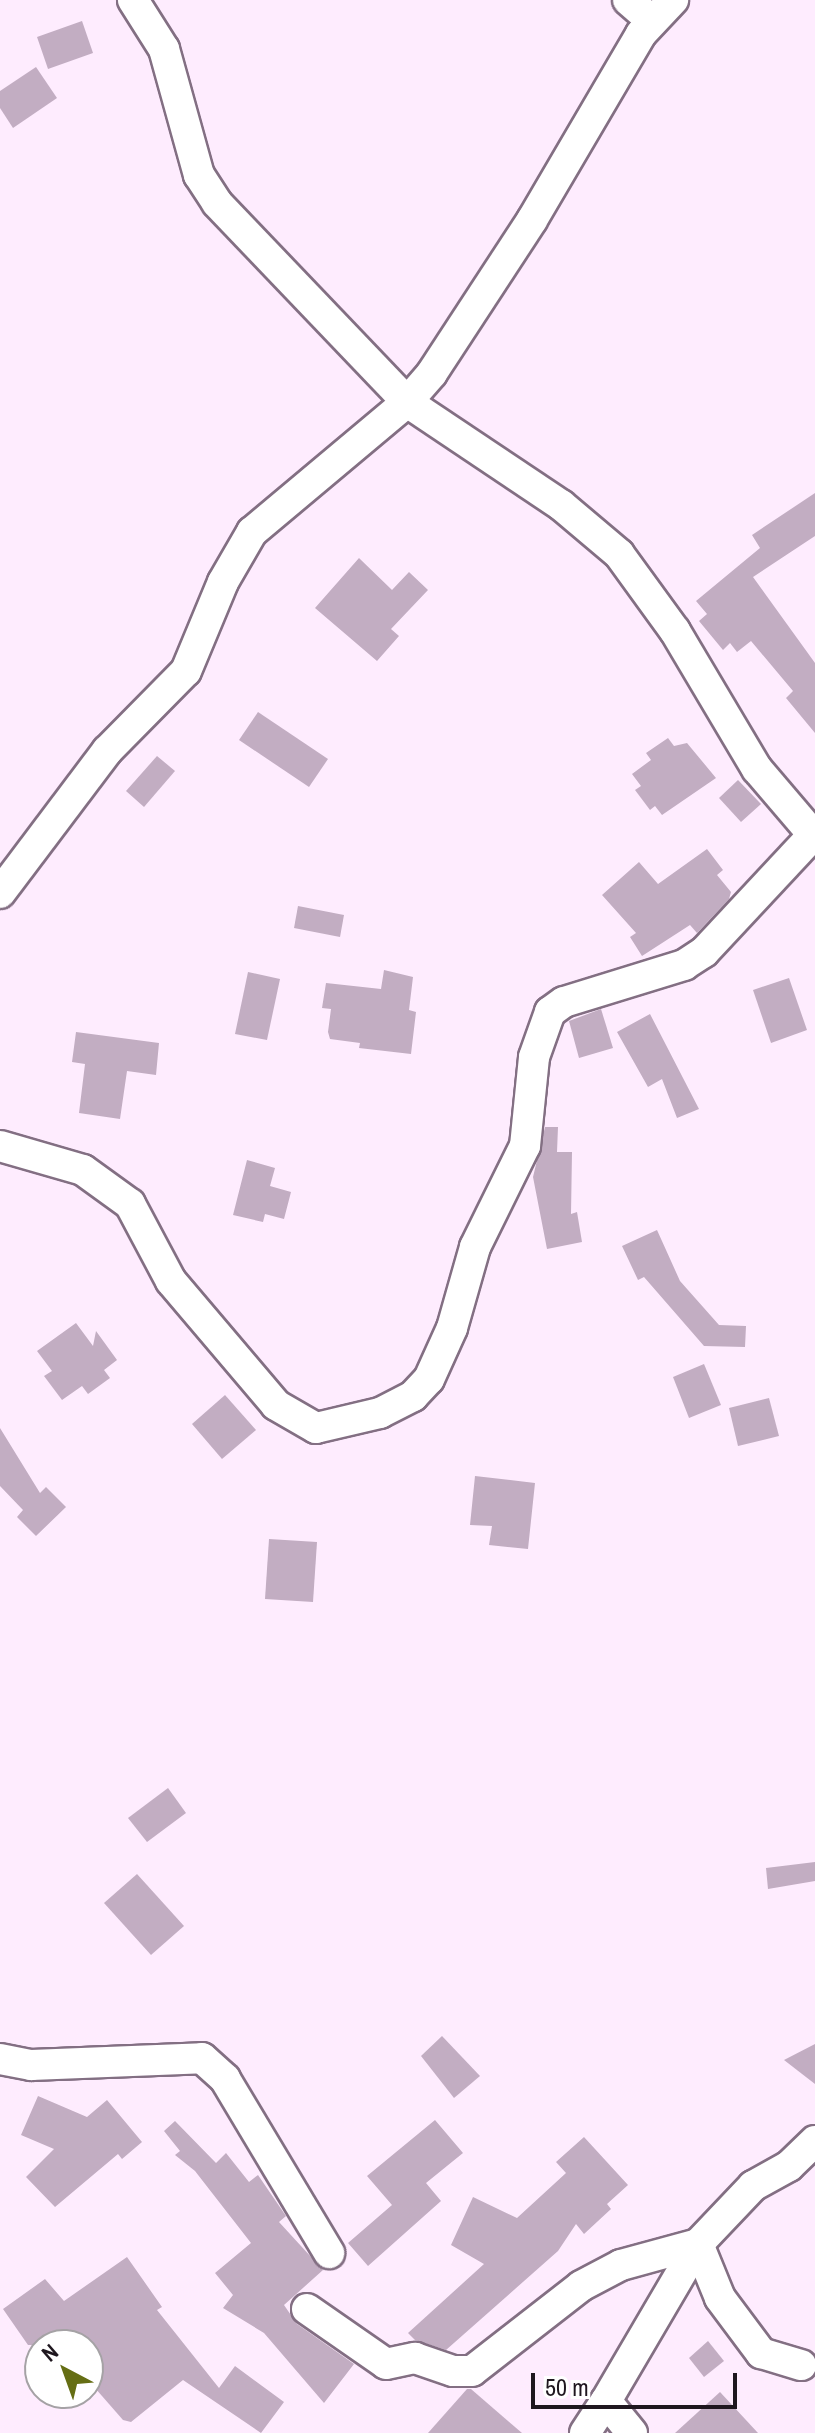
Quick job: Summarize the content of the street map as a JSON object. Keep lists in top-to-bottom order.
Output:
{
  "scale_bar": "50 m",
  "north": "top left"
}
